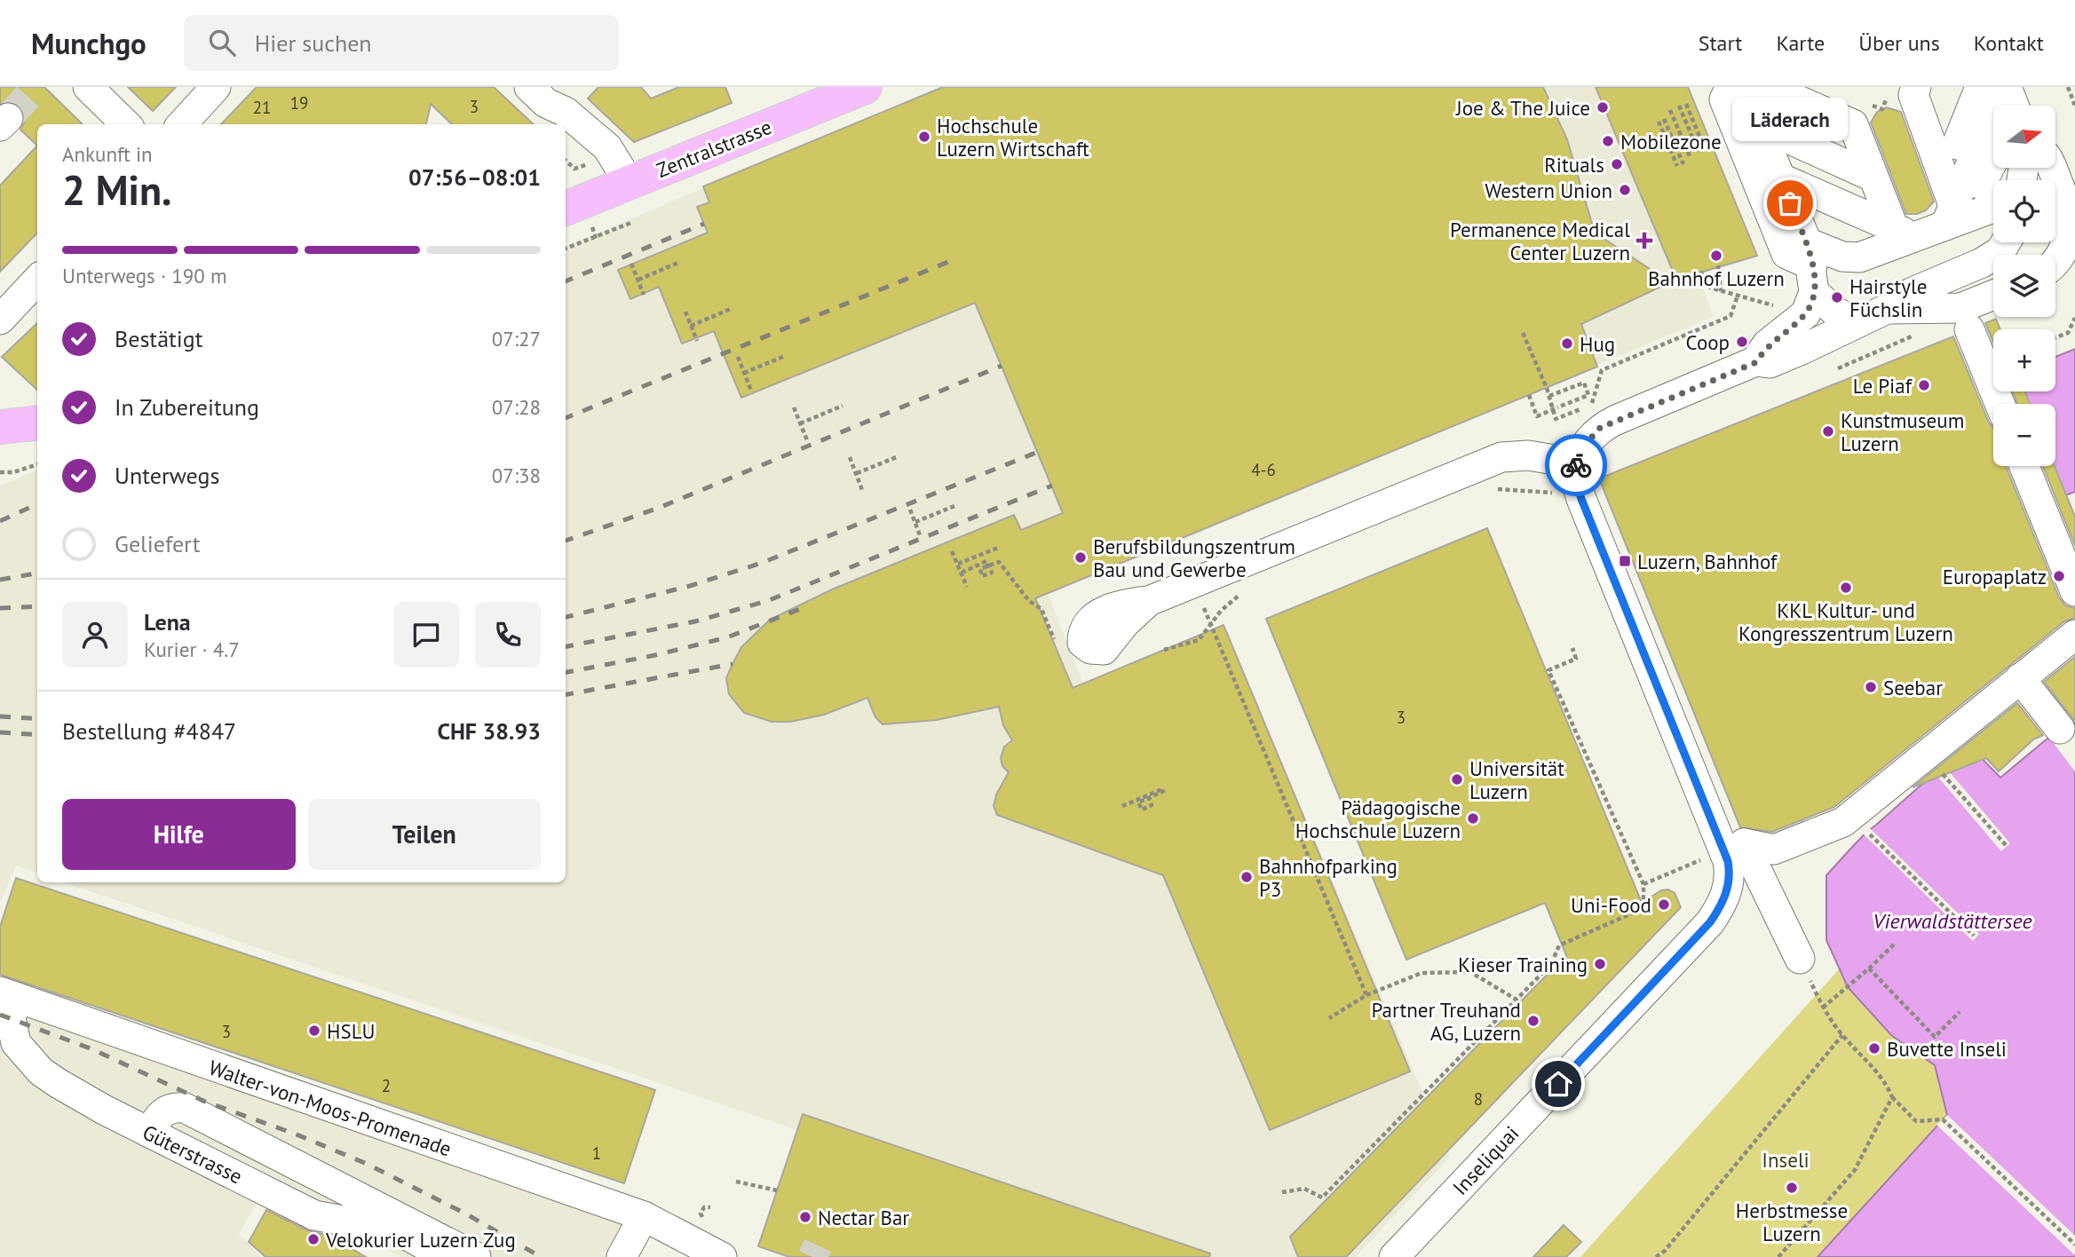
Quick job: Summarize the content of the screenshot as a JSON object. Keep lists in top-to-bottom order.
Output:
{
  "streets": {
    "main road": ["Zentralstrasse"],
    "street": ["Walter-von-Moos-Promenade", "Güterstrasse", "Inseliquai"]
  },
  "crossings": [
    ["Walter-von-Moos-Promenade", "Güterstrasse"]
  ],
  "water": ["Vierwaldstättersee"],
  "parks": ["Inseli"],
  "places": {
    "other": [
      "Joe & The Juice",
      "Hochschule Luzern Wirtschaft",
      "Mobilezone",
      "Rituals",
      "Western Union",
      "Läderach",
      "Bahnhof Luzern",
      "Hairstyle Füchslin",
      "Coop",
      "Hug",
      "Le Piaf",
      "Kunstmuseum Luzern",
      "Berufsbildungszentrum Bau und Gewerbe",
      "Europaplatz",
      "KKL Kultur- und Kongresszentrum Luzern",
      "Seebar",
      "Universität Luzern",
      "Pädagogische Hochschule Luzern",
      "Bahnhofparking P3",
      "Uni-Food",
      "Kieser Training",
      "Partner Treuhand AG, Luzern",
      "HSLU",
      "Buvette Inseli",
      "Herbstmesse Luzern",
      "Nectar Bar",
      "Velokurier Luzern Zug"
    ],
    "health": ["Permanence Medical Center Luzern"],
    "transit": ["Luzern, Bahnhof"]
  },
  "house_numbers": [
    "19",
    "3",
    "21",
    "4-6",
    "3",
    "3",
    "2",
    "8",
    "1"
  ],
  "north": "right",
  "page": {
    "header": "Munchgo",
    "search": "Hier suchen",
    "nav": [
      "Start",
      "Karte",
      "Über uns",
      "Kontakt"
    ],
    "bubble": "Läderach",
    "map_buttons": ["+", "−"],
    "heading": ["2 Min.", "Ankunft in", "07:56–08:01"],
    "panel": [
      "Lena",
      "Kurier · 4.7",
      "Bestellung #4847",
      "CHF 38.93"
    ],
    "bar": "Unterwegs · 190 m",
    "list": [
      ["Bestätigt", "07:27"],
      ["In Zubereitung", "07:28"],
      ["Unterwegs", "07:38"],
      "Geliefert"
    ],
    "buttons": ["Hilfe", "Teilen"]
  }
}
